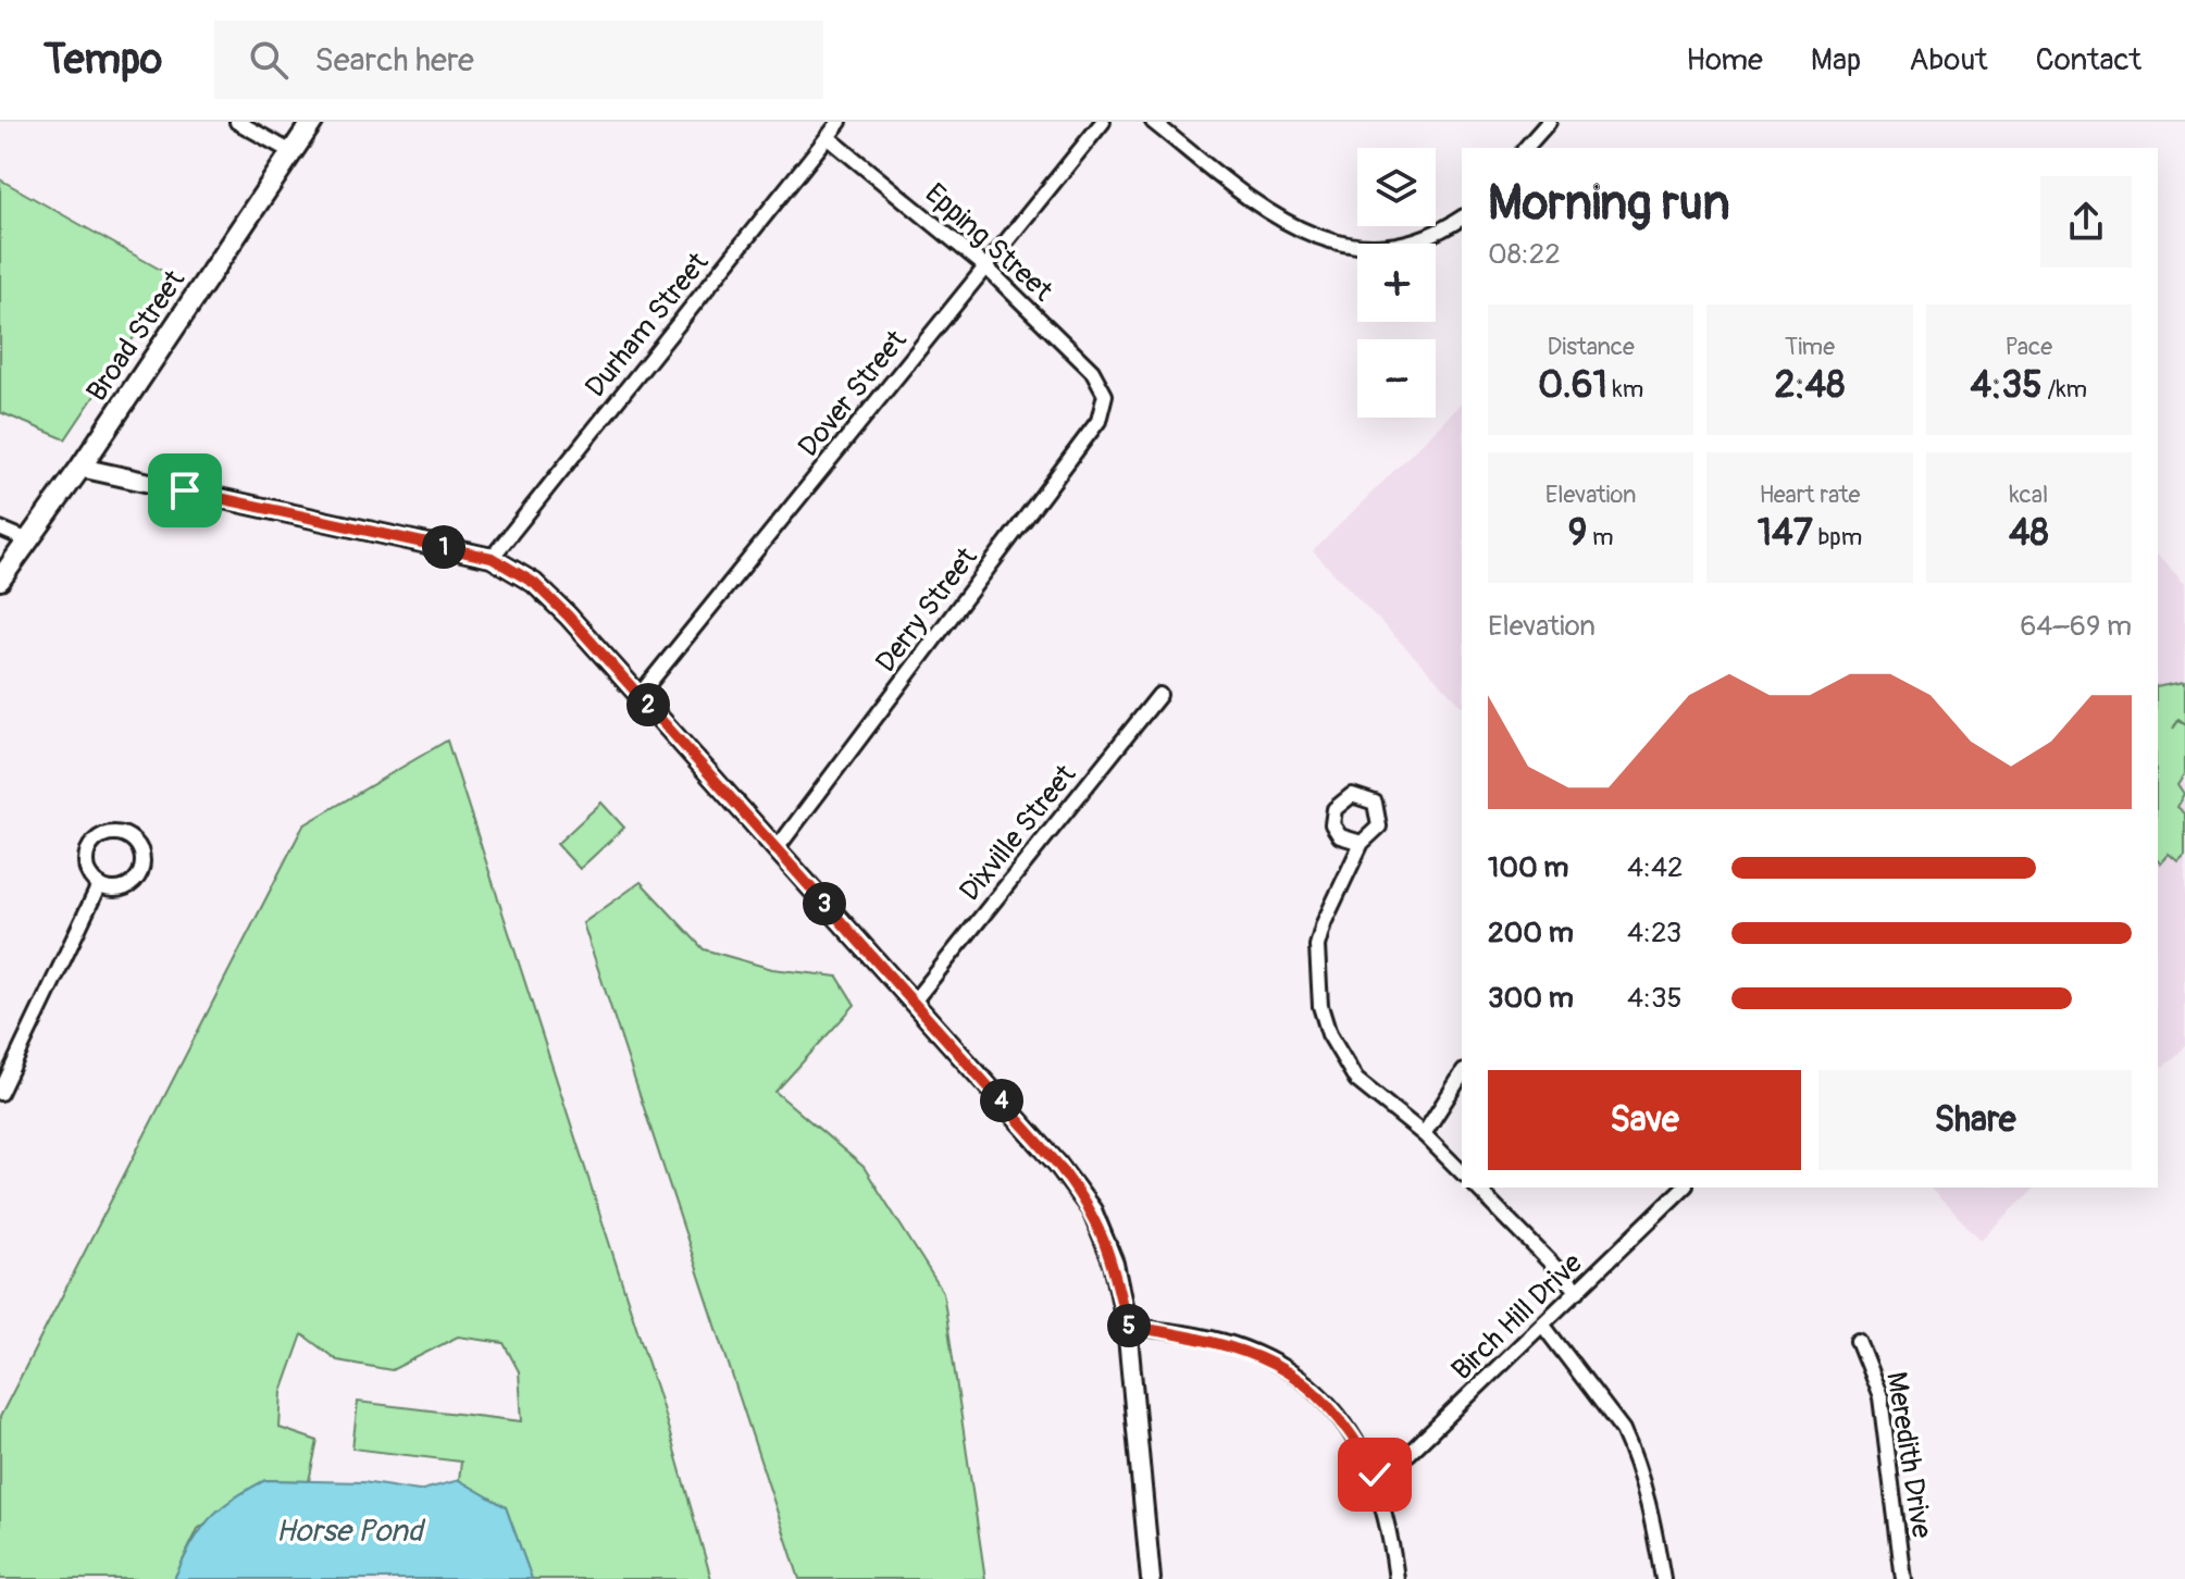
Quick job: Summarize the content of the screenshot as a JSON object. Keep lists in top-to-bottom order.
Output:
{
  "streets": {
    "main road": ["Broad Street"],
    "street": [
      "Epping Street",
      "Durham Street",
      "Dover Street",
      "Derry Street",
      "Dixville Street",
      "Birch Hill Drive",
      "Meredith Drive"
    ]
  },
  "crossings": [
    ["Epping Street", "Durham Street"],
    ["Epping Street", "Dover Street"],
    ["Epping Street", "Derry Street"]
  ],
  "water": ["Horse Pond"],
  "page": {
    "header": "Tempo",
    "search": "Search here",
    "nav": [
      "Home",
      "Map",
      "About",
      "Contact"
    ],
    "map_buttons": ["+", "−"],
    "heading": ["Morning run", "08:22"],
    "stats": [
      ["Distance", "0.61 km"],
      ["Time", "2:48"],
      ["Pace", "4:35 /km"],
      ["Elevation", "9 m"],
      ["Heart rate", "147 bpm"],
      ["kcal", "48"]
    ],
    "pins": [
      "1",
      "2",
      "3",
      "4",
      "5"
    ],
    "chart": ["Elevation", "64–69 m"],
    "list": [
      {
        "name": "100 m",
        "note": "4:42"
      },
      {
        "name": "200 m",
        "note": "4:23"
      },
      {
        "name": "300 m",
        "note": "4:35"
      }
    ],
    "buttons": ["Save", "Share"]
  }
}
